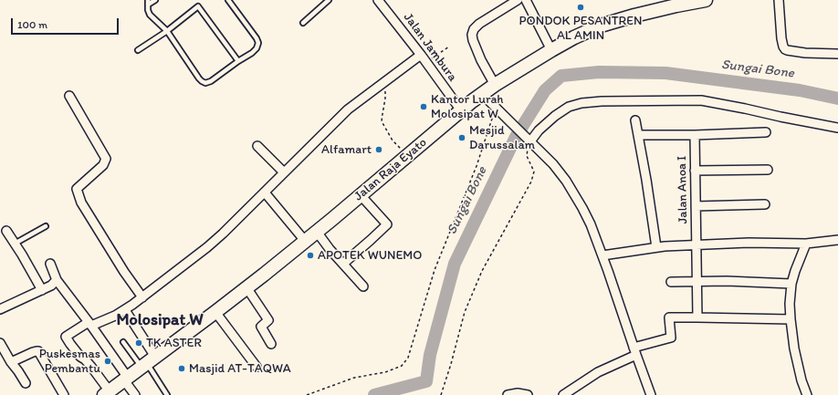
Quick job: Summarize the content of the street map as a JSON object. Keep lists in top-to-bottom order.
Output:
{
  "streets": {
    "main road": ["Jalan Raja Eyato"],
    "street": ["Jalan Jambura", "Jalan Anoa I"]
  },
  "crossings": [
    ["Jalan Jambura", "Jalan Raja Eyato"]
  ],
  "districts": ["Molosipat W"],
  "water": ["Sungai Bone"],
  "places": [
    "PONDOK PESANTREN AL AMIN",
    "Kantor Lurah Molosipat W",
    "Mesjid Darussalam",
    "Alfamart",
    "APOTEK WUNEMO",
    "TK ASTER",
    "Puskesmas Pembantu",
    "Masjid AT-TAQWA"
  ],
  "scale_bar": "100 m"
}
